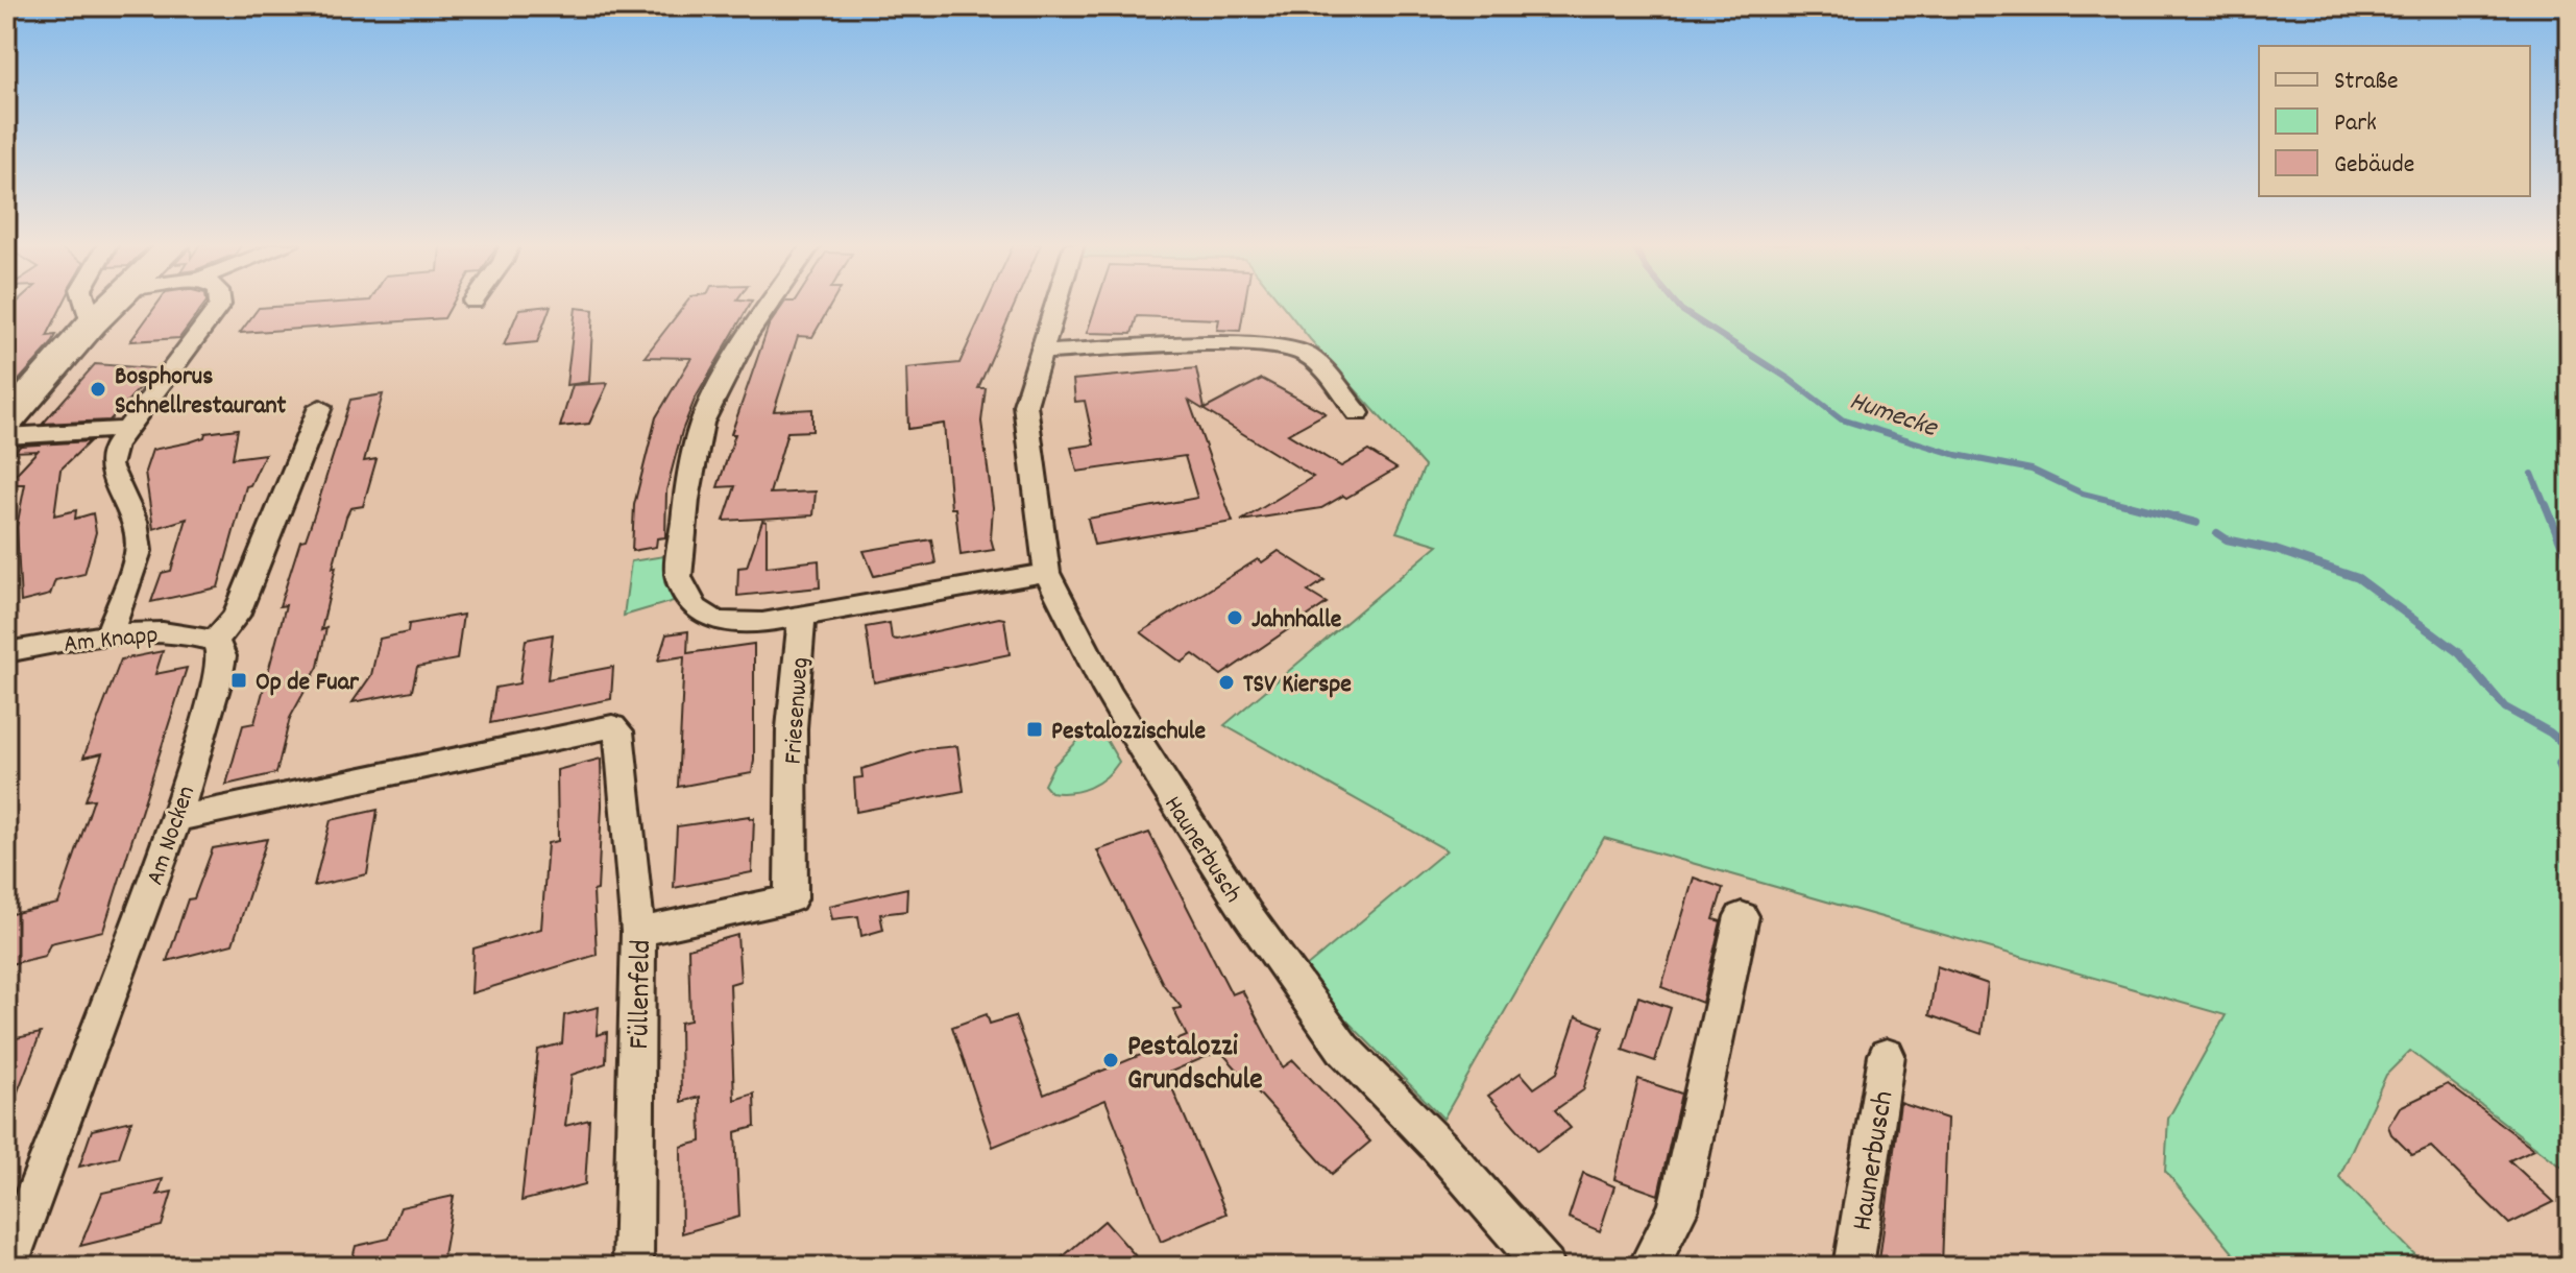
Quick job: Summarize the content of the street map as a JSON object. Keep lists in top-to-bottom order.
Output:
{
  "streets": {
    "street": [
      "Am Knapp",
      "Friesenweg",
      "Am Nocken",
      "Haunerbusch",
      "Füllenfeld"
    ]
  },
  "crossings": [
    ["Am Knapp", "Am Nocken"],
    ["Friesenweg", "Füllenfeld"],
    ["Am Nocken", "Füllenfeld"]
  ],
  "water": ["Humecke"],
  "places": {
    "other": [
      "Bosphorus Schnellrestaurant",
      "Jahnhalle",
      "TSV Kierspe",
      "Pestalozzi Grundschule"
    ],
    "transit": ["Op de Fuar", "Pestalozzischule"]
  },
  "legend": ["Straße", "Park", "Gebäude"]
}
